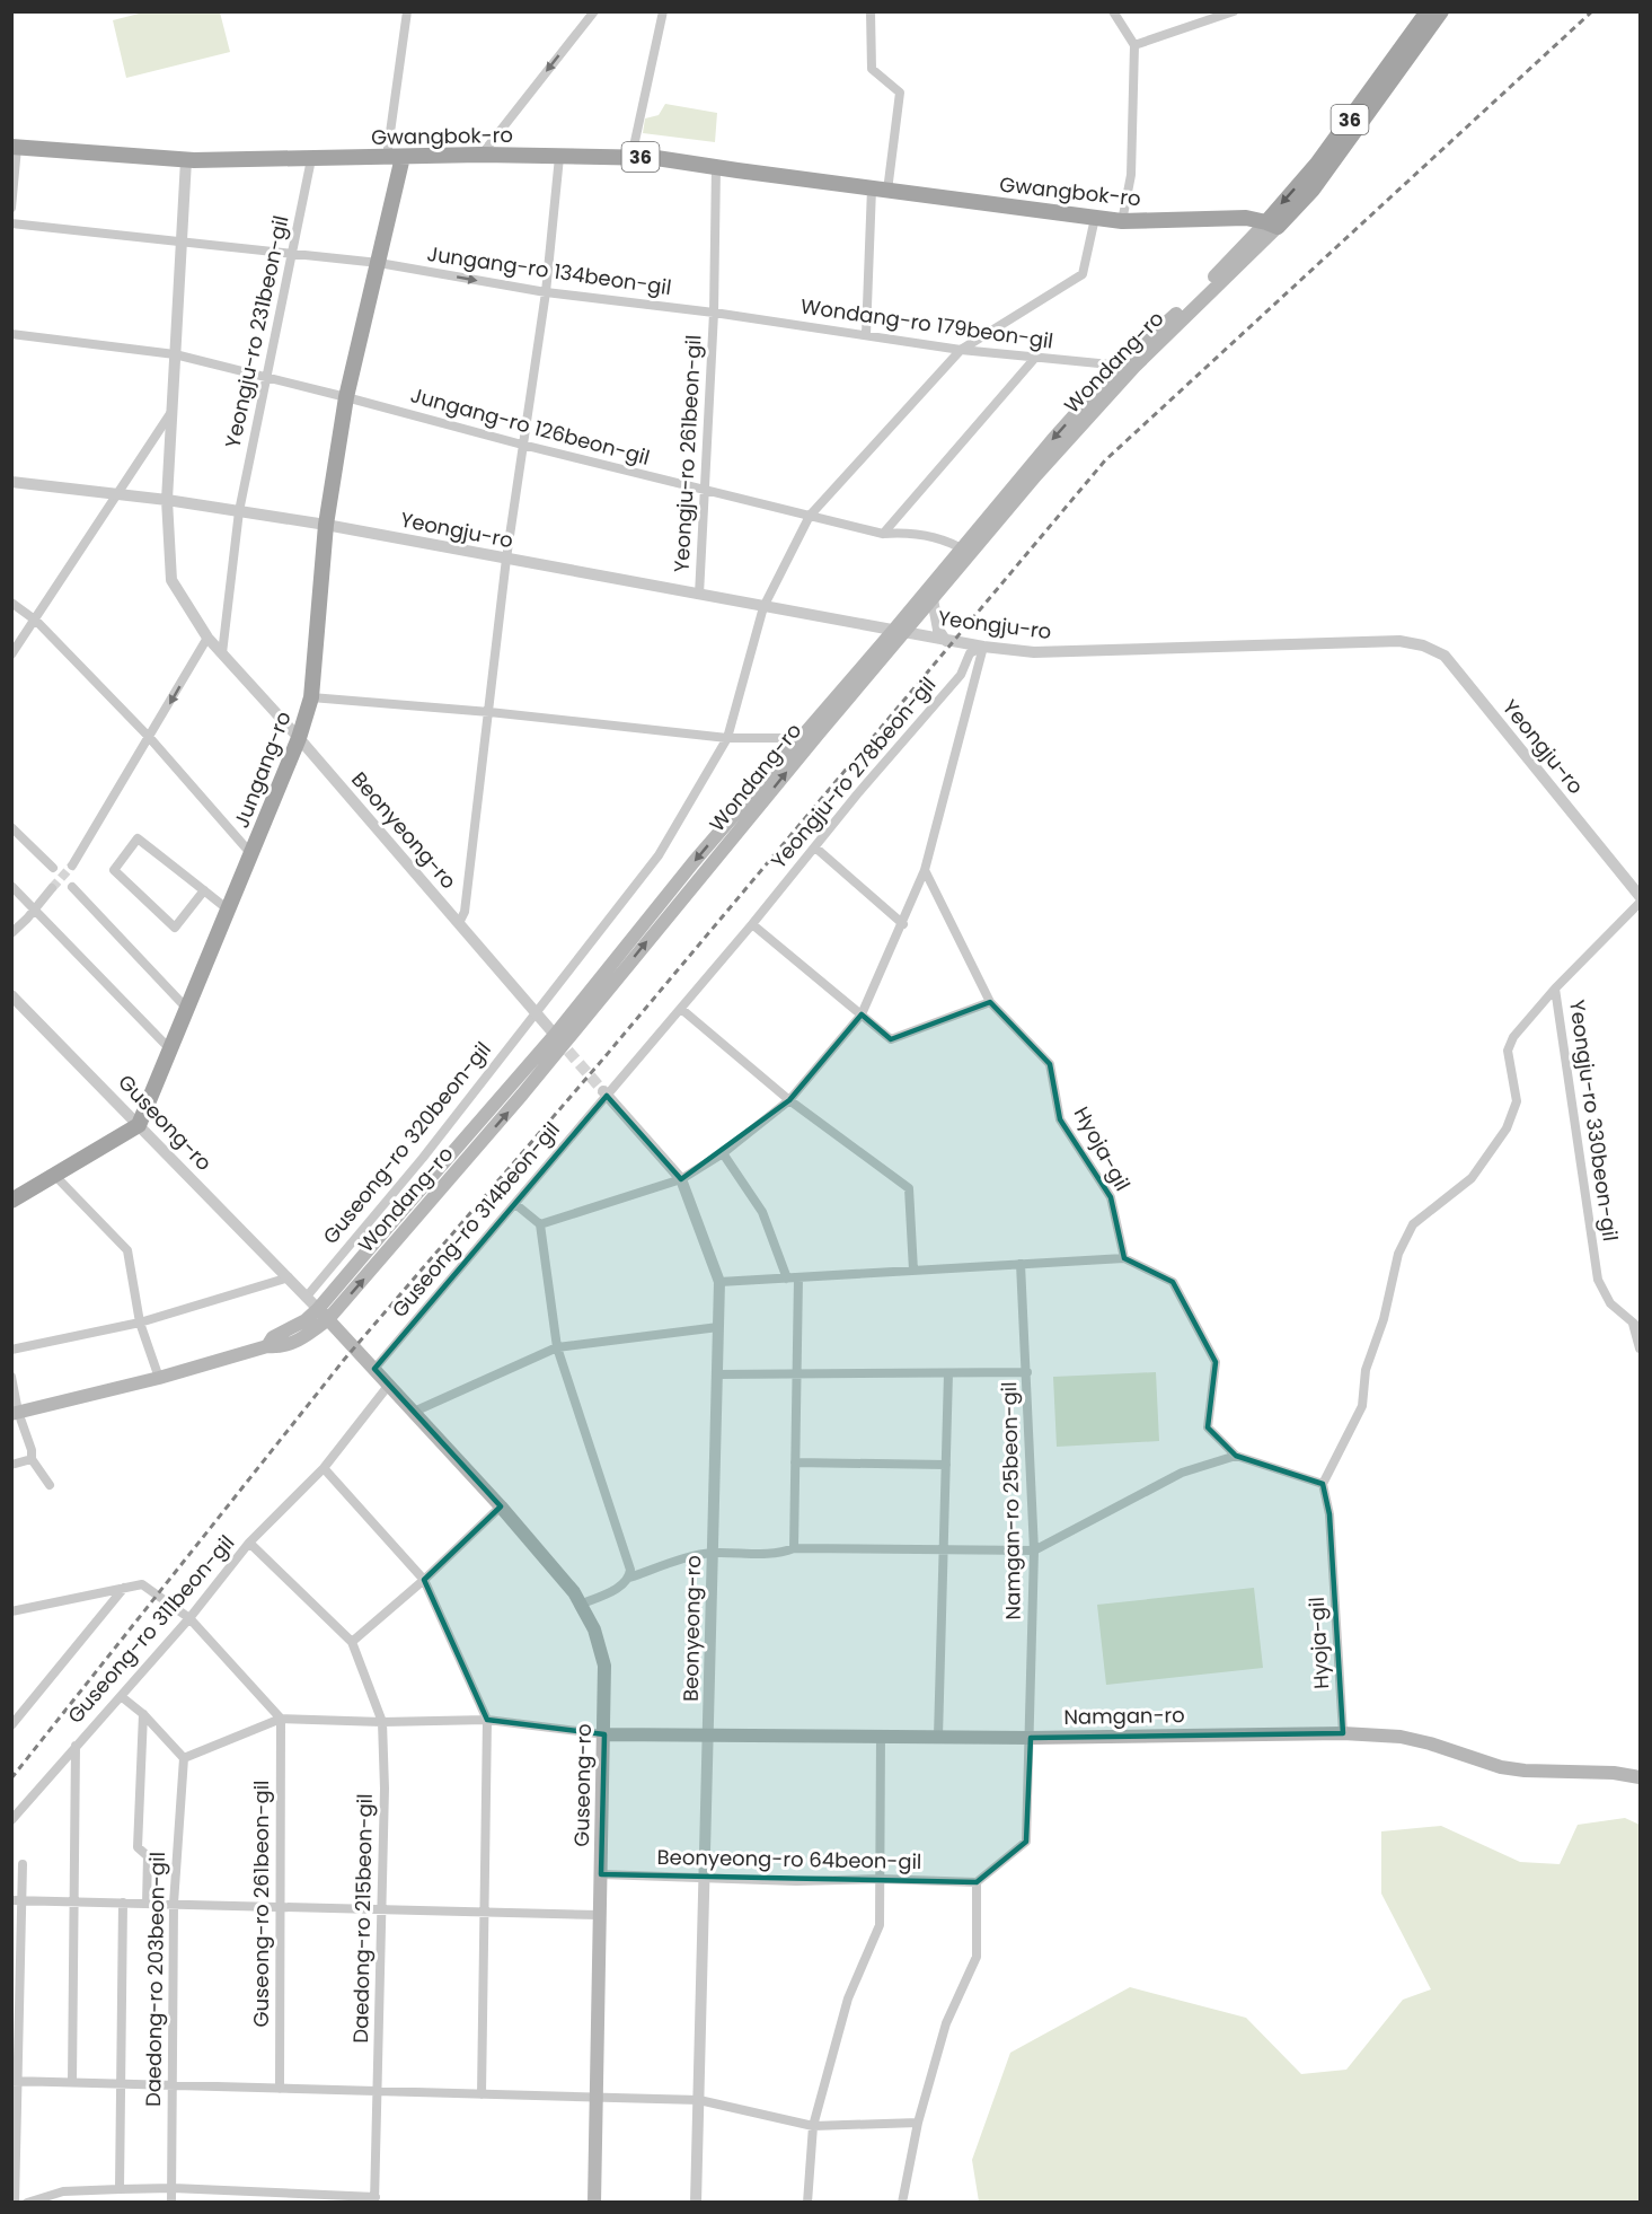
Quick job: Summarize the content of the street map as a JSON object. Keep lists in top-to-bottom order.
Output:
{
  "streets": {
    "main road": [
      "36",
      "Gwangbok-ro",
      "Wondang-ro",
      "Jungang-ro",
      "Guseong-ro",
      "Namgan-ro"
    ],
    "street": [
      "Jungang-ro 134beon-gil",
      "Wondang-ro 179beon-gil",
      "Yeongju-ro 231beon-gil",
      "Jungang-ro 126beon-gil",
      "Yeongju-ro 261beon-gil",
      "Yeongju-ro",
      "Yeongju-ro 278beon-gil",
      "Beonyeong-ro",
      "Yeongju-ro 330beon-gil",
      "Guseong-ro 320beon-gil",
      "Hyoja-gil",
      "Guseong-ro 314beon-gil",
      "Namgan-ro 25beon-gil",
      "Guseong-ro 311beon-gil",
      "Beonyeong-ro 64beon-gil",
      "Guseong-ro 261beon-gil",
      "Daedong-ro 215beon-gil",
      "Daedong-ro 203beon-gil"
    ]
  },
  "crossings": [
    ["Gwangbok-ro", "Yeongju-ro 231beon-gil"],
    ["Gwangbok-ro", "Wondang-ro"],
    ["Gwangbok-ro", "Yeongju-ro 261beon-gil"],
    ["Gwangbok-ro", "Jungang-ro"],
    ["Gwangbok-ro", "Beonyeong-ro"],
    ["Gwangbok-ro", "Guseong-ro 320beon-gil"],
    ["Jungang-ro 134beon-gil", "Wondang-ro 179beon-gil"],
    ["Jungang-ro 134beon-gil", "Yeongju-ro 261beon-gil"],
    ["Jungang-ro 134beon-gil", "Jungang-ro"],
    ["Wondang-ro 179beon-gil", "Wondang-ro"],
    ["Wondang-ro 179beon-gil", "Yeongju-ro 261beon-gil"],
    ["Wondang-ro 179beon-gil", "Guseong-ro 320beon-gil"],
    ["Yeongju-ro 231beon-gil", "Yeongju-ro"],
    ["Wondang-ro", "Jungang-ro 126beon-gil"],
    ["Wondang-ro", "Yeongju-ro"],
    ["Wondang-ro", "Beonyeong-ro"],
    ["Wondang-ro", "Guseong-ro"],
    ["Jungang-ro 126beon-gil", "Yeongju-ro 261beon-gil"],
    ["Jungang-ro 126beon-gil", "Jungang-ro"],
    ["Jungang-ro 126beon-gil", "Guseong-ro 320beon-gil"],
    ["Yeongju-ro 261beon-gil", "Yeongju-ro"],
    ["Yeongju-ro", "Jungang-ro"],
    ["Yeongju-ro", "Yeongju-ro 278beon-gil"],
    ["Yeongju-ro", "Beonyeong-ro"],
    ["Yeongju-ro", "Guseong-ro 320beon-gil"],
    ["Jungang-ro", "Beonyeong-ro"],
    ["Jungang-ro", "Guseong-ro"],
    ["Yeongju-ro 278beon-gil", "Guseong-ro 314beon-gil"],
    ["Beonyeong-ro", "Guseong-ro 320beon-gil"],
    ["Beonyeong-ro", "Guseong-ro 314beon-gil"],
    ["Beonyeong-ro", "Namgan-ro"],
    ["Beonyeong-ro", "Beonyeong-ro 64beon-gil"],
    ["Guseong-ro", "Guseong-ro 320beon-gil"],
    ["Guseong-ro", "Guseong-ro 314beon-gil"],
    ["Guseong-ro", "Guseong-ro 311beon-gil"],
    ["Guseong-ro", "Namgan-ro"],
    ["Guseong-ro", "Beonyeong-ro 64beon-gil"],
    ["Hyoja-gil", "Namgan-ro"],
    ["Namgan-ro 25beon-gil", "Namgan-ro"],
    ["Guseong-ro 311beon-gil", "Daedong-ro 215beon-gil"]
  ],
  "one_way": ["Jungang-ro 134beon-gil"]
}
